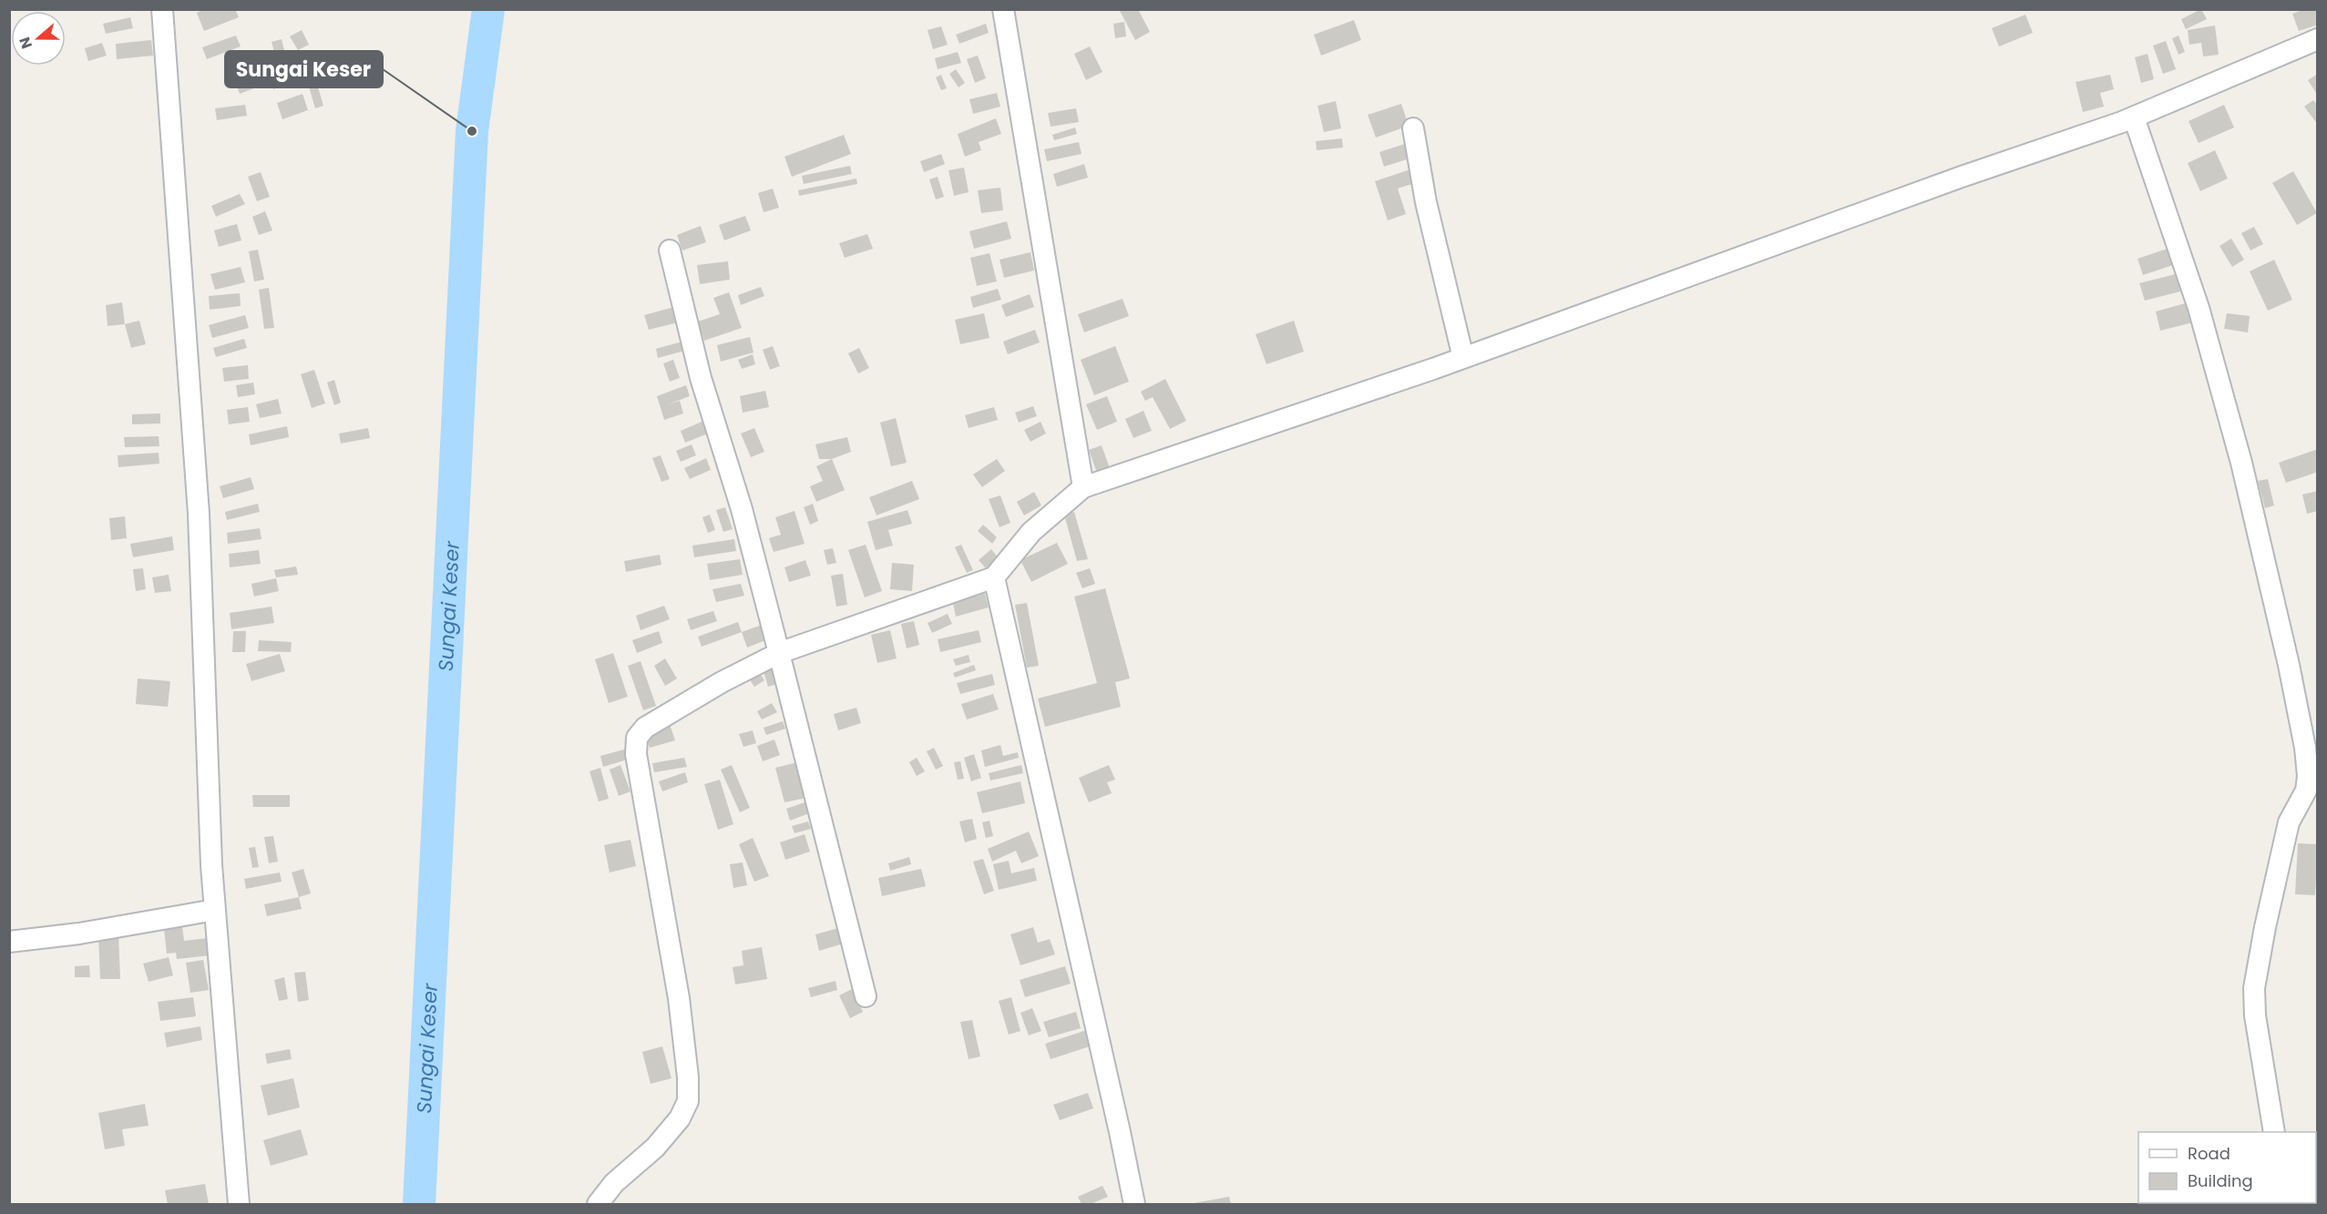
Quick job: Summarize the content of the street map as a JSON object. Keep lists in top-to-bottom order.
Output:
{
  "water": ["Sungai Keser"],
  "places": ["Sungai Keser"],
  "legend": ["Road", "Building"],
  "north": "left"
}
